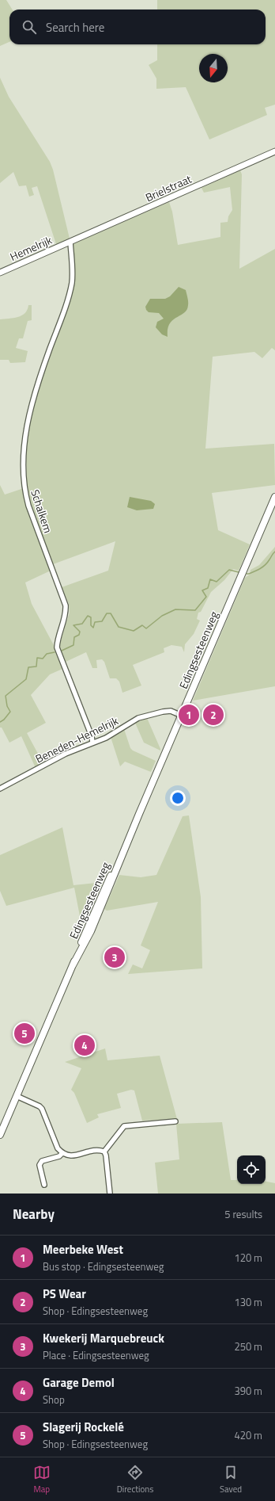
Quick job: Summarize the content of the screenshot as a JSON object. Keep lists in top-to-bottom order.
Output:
{
  "streets": {
    "main road": ["Edingsesteenweg"],
    "street": [
      "Brielstraat",
      "Hemelrijk",
      "Schalkem",
      "Beneden-Hemelrijk"
    ]
  },
  "crossings": [
    ["Brielstraat", "Hemelrijk"],
    ["Brielstraat", "Schalkem"],
    ["Hemelrijk", "Schalkem"],
    ["Schalkem", "Beneden-Hemelrijk"],
    ["Edingsesteenweg", "Beneden-Hemelrijk"]
  ],
  "north": "bottom",
  "page": {
    "search": "Search here",
    "pins": [
      "1",
      "2",
      "3",
      "5",
      "4"
    ],
    "heading": ["Nearby", "5 results"],
    "list": [
      {
        "mark": "1",
        "name": "Meerbeke West",
        "note": "Bus stop · Edingsesteenweg",
        "value": "120 m"
      },
      {
        "mark": "2",
        "name": "PS Wear",
        "note": "Shop · Edingsesteenweg",
        "value": "130 m"
      },
      {
        "mark": "3",
        "name": "Kwekerij Marquebreuck",
        "note": "Place · Edingsesteenweg",
        "value": "250 m"
      },
      {
        "mark": "4",
        "name": "Garage Demol",
        "note": "Shop",
        "value": "390 m"
      },
      {
        "mark": "5",
        "name": "Slagerij Rockelé",
        "note": "Shop · Edingsesteenweg",
        "value": "420 m"
      }
    ],
    "nav": ["Map", "Directions", "Saved"]
  }
}
